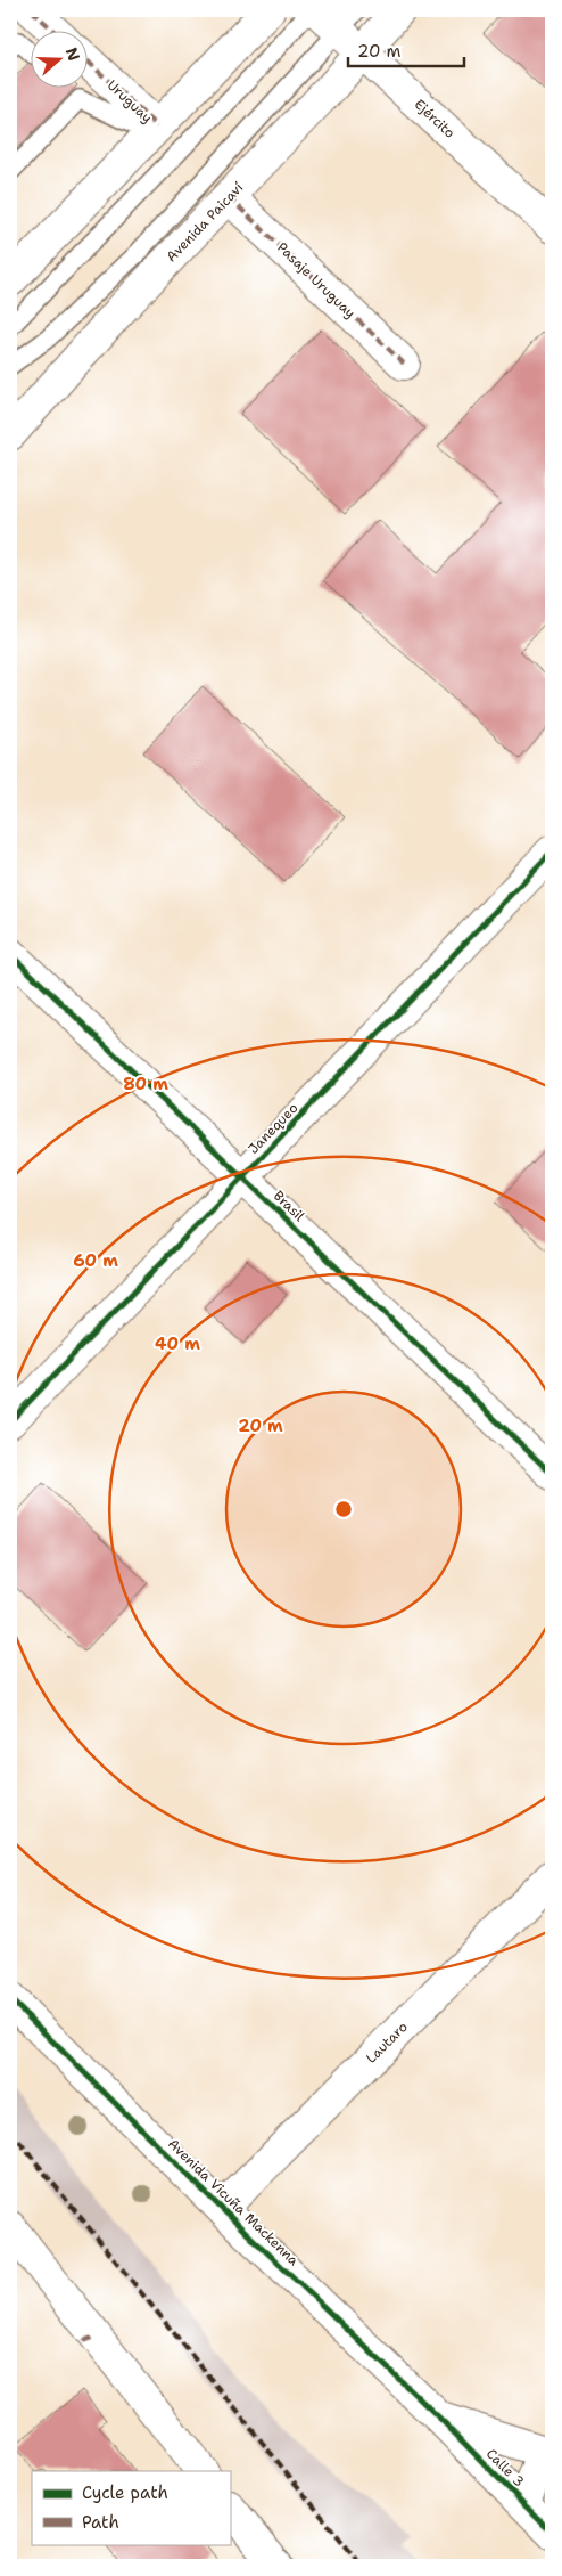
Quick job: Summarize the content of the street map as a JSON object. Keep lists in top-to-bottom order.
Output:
{
  "streets": {
    "street": [
      "Uruguay",
      "Ejército",
      "Avenida Paicaví",
      "Pasaje Uruguay",
      "Janequeo",
      "Brasil",
      "Lautaro",
      "Avenida Vicuña Mackenna",
      "Calle 3"
    ]
  },
  "crossings": [
    ["Ejército", "Avenida Paicaví"],
    ["Avenida Paicaví", "Pasaje Uruguay"],
    ["Janequeo", "Brasil"],
    ["Lautaro", "Avenida Vicuña Mackenna"],
    ["Avenida Vicuña Mackenna", "Calle 3"]
  ],
  "legend": ["Cycle path", "Path"],
  "scale_bar": "20 m",
  "north": "right",
  "rings": [
    "80 m",
    "60 m",
    "40 m",
    "20 m"
  ]
}
